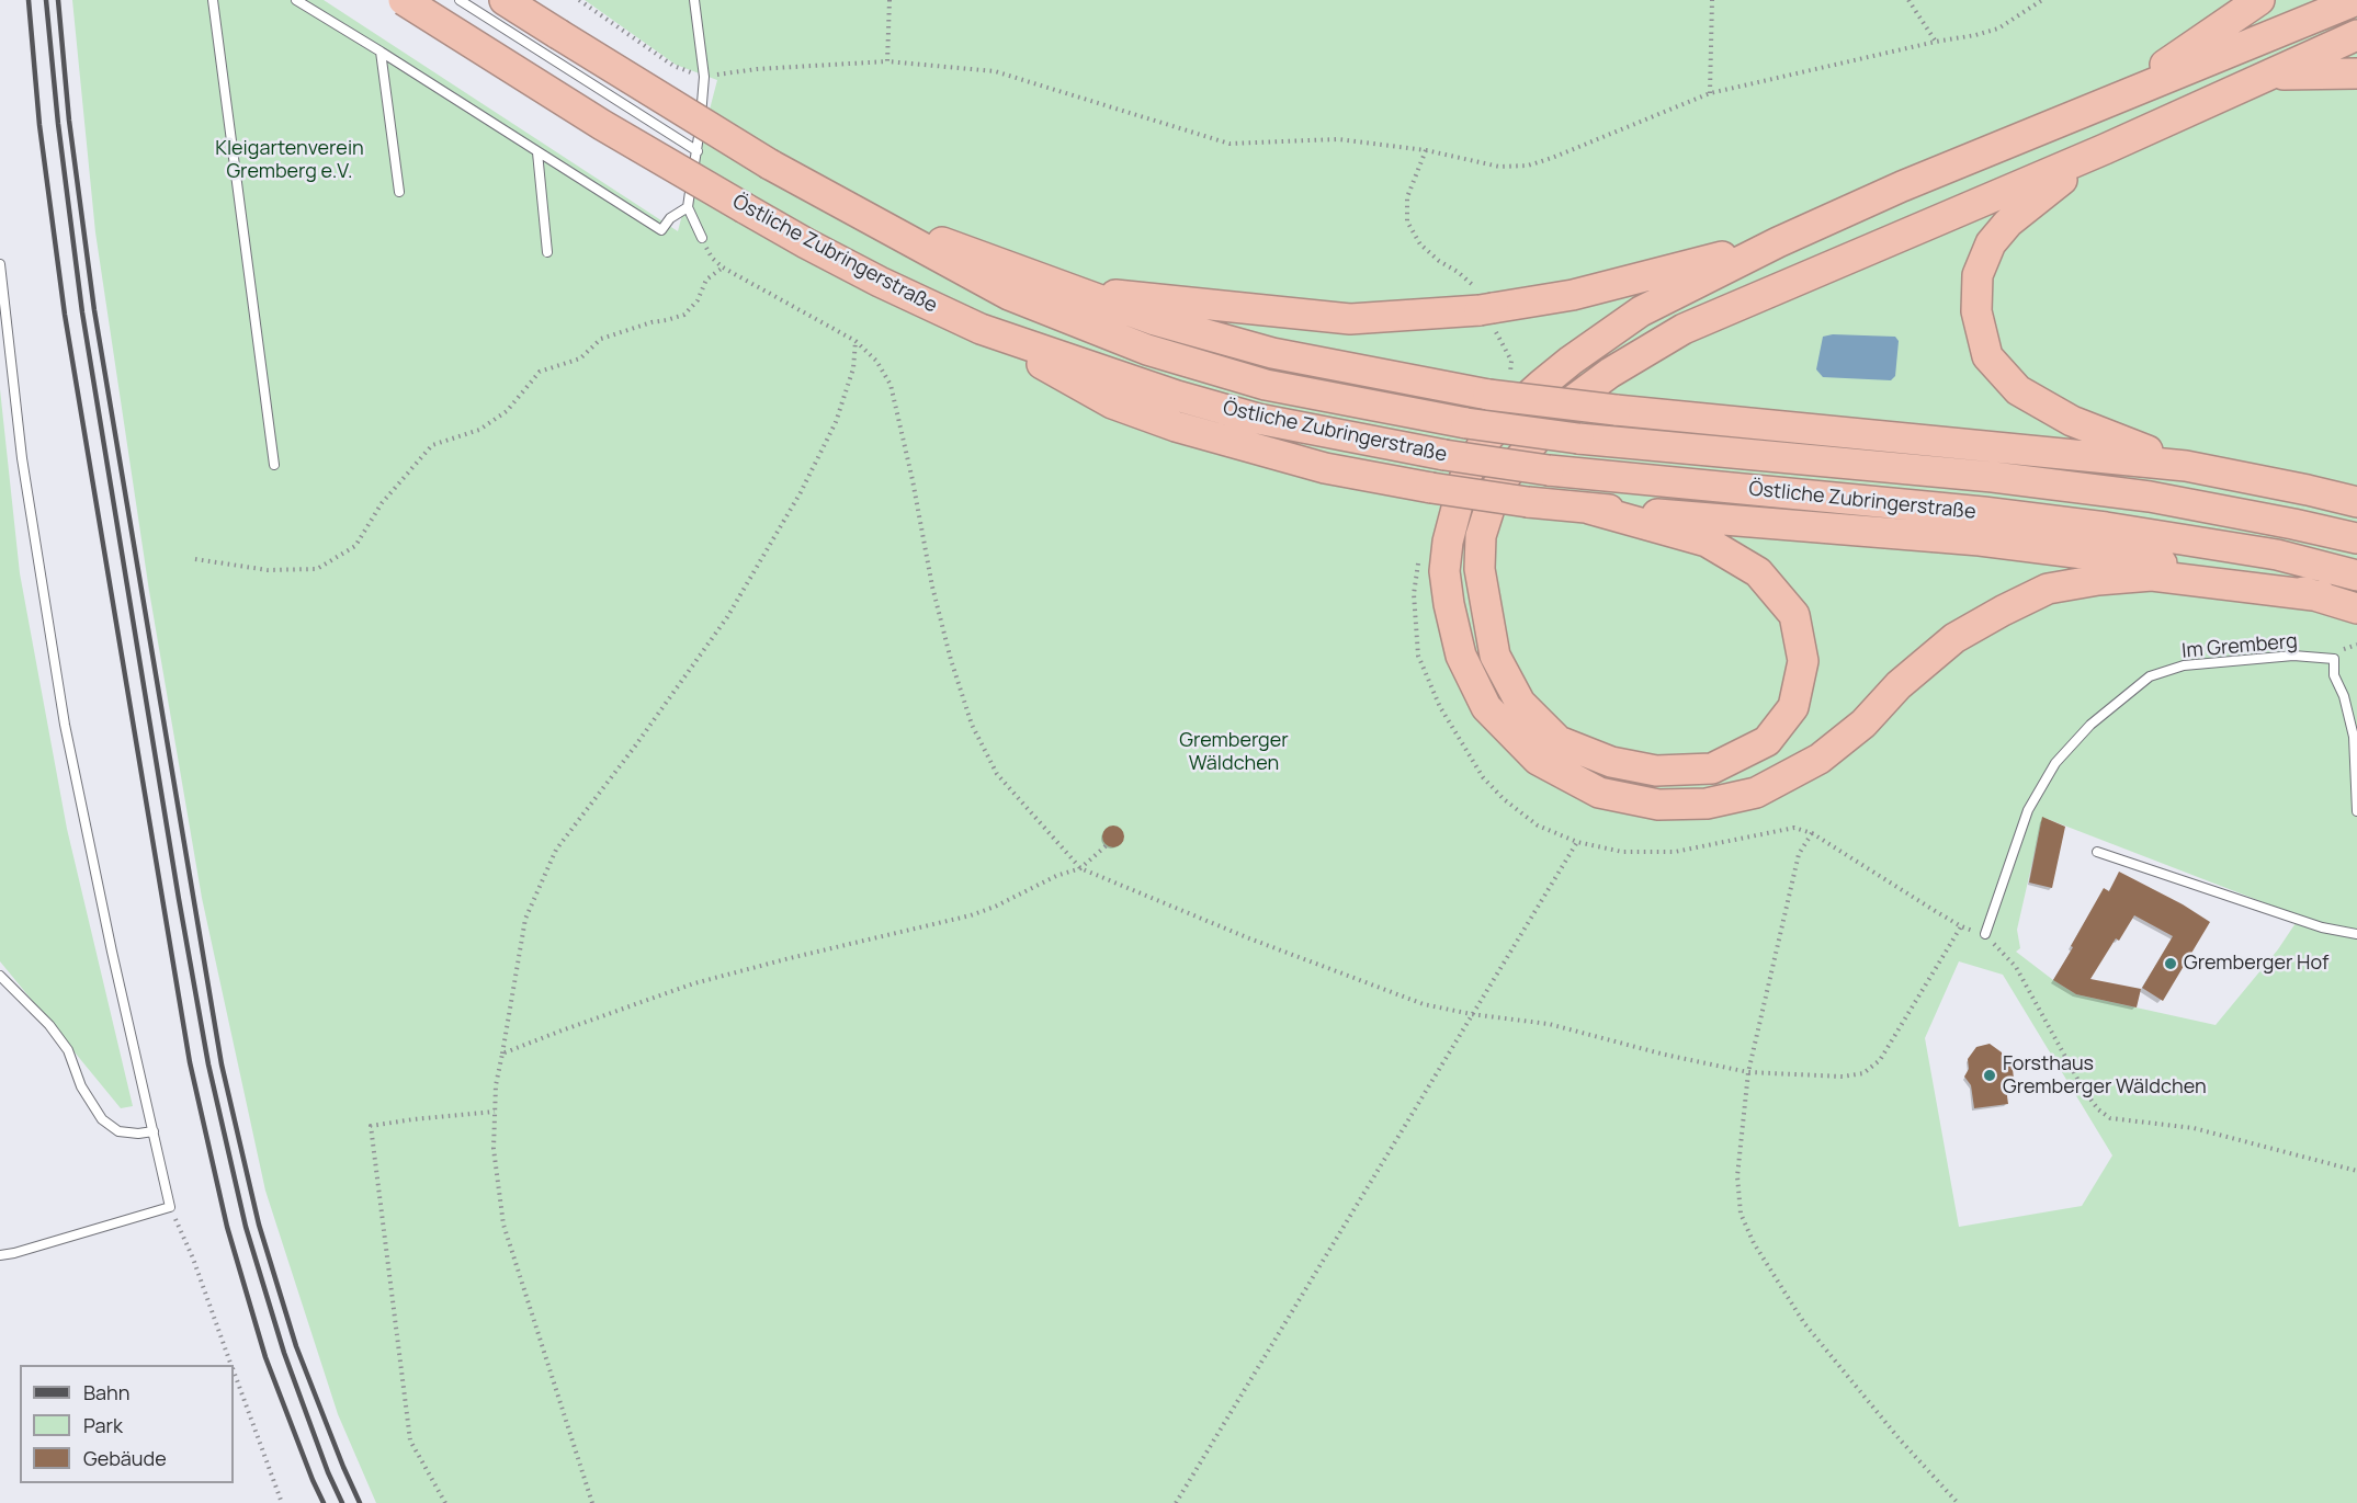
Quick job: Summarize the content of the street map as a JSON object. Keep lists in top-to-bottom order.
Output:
{
  "streets": {
    "highway": ["Östliche Zubringerstraße"],
    "lane": ["Im Gremberg"]
  },
  "parks": ["Kleigartenverein Gremberg e.V.", "Gremberger Wäldchen"],
  "places": ["Gremberger Hof", "Forsthaus Gremberger Wäldchen"],
  "legend": ["Bahn", "Park", "Gebäude"]
}
